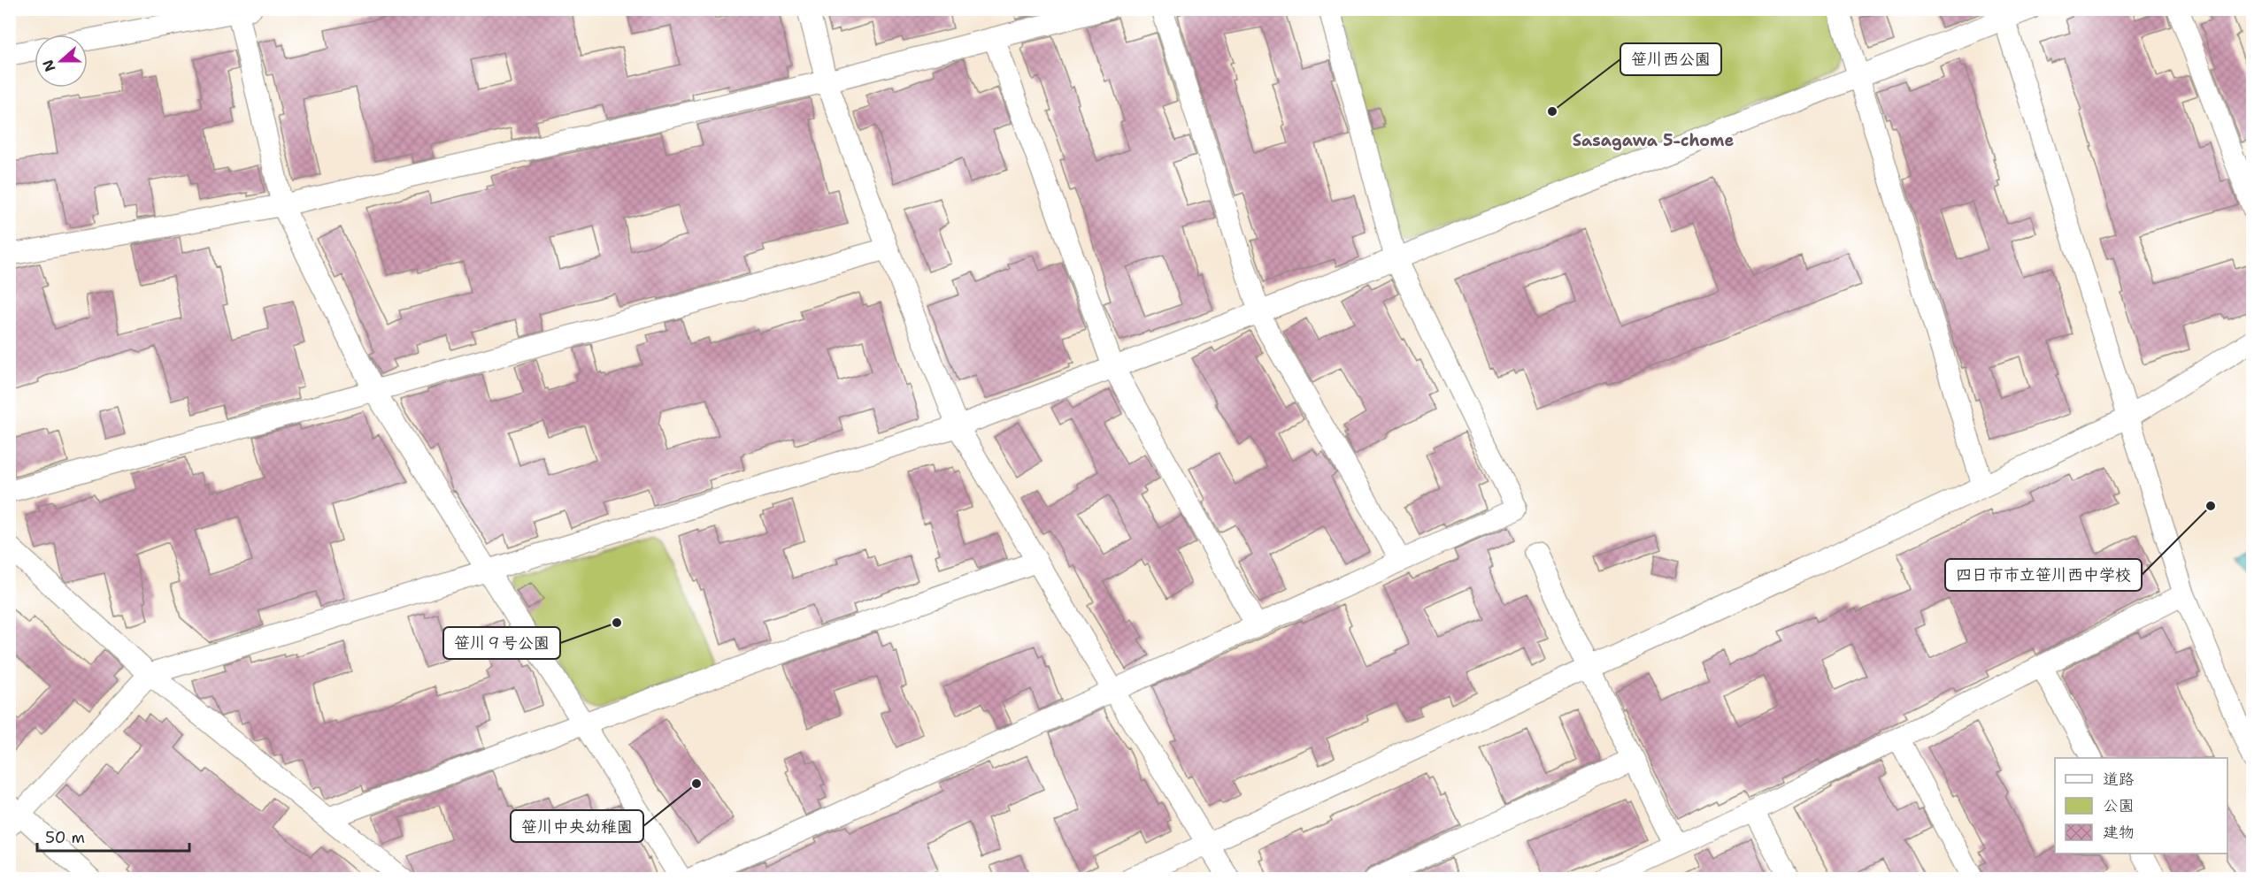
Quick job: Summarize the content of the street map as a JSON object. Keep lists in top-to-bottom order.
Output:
{
  "districts": ["Sasagawa 5-chome"],
  "places": [
    "笹川西公園",
    "四日市市立笹川西中学校",
    "笹川９号公園",
    "笹川中央幼稚園"
  ],
  "legend": ["道路", "公園", "建物"],
  "scale_bar": "50 m",
  "north": "left"
}
